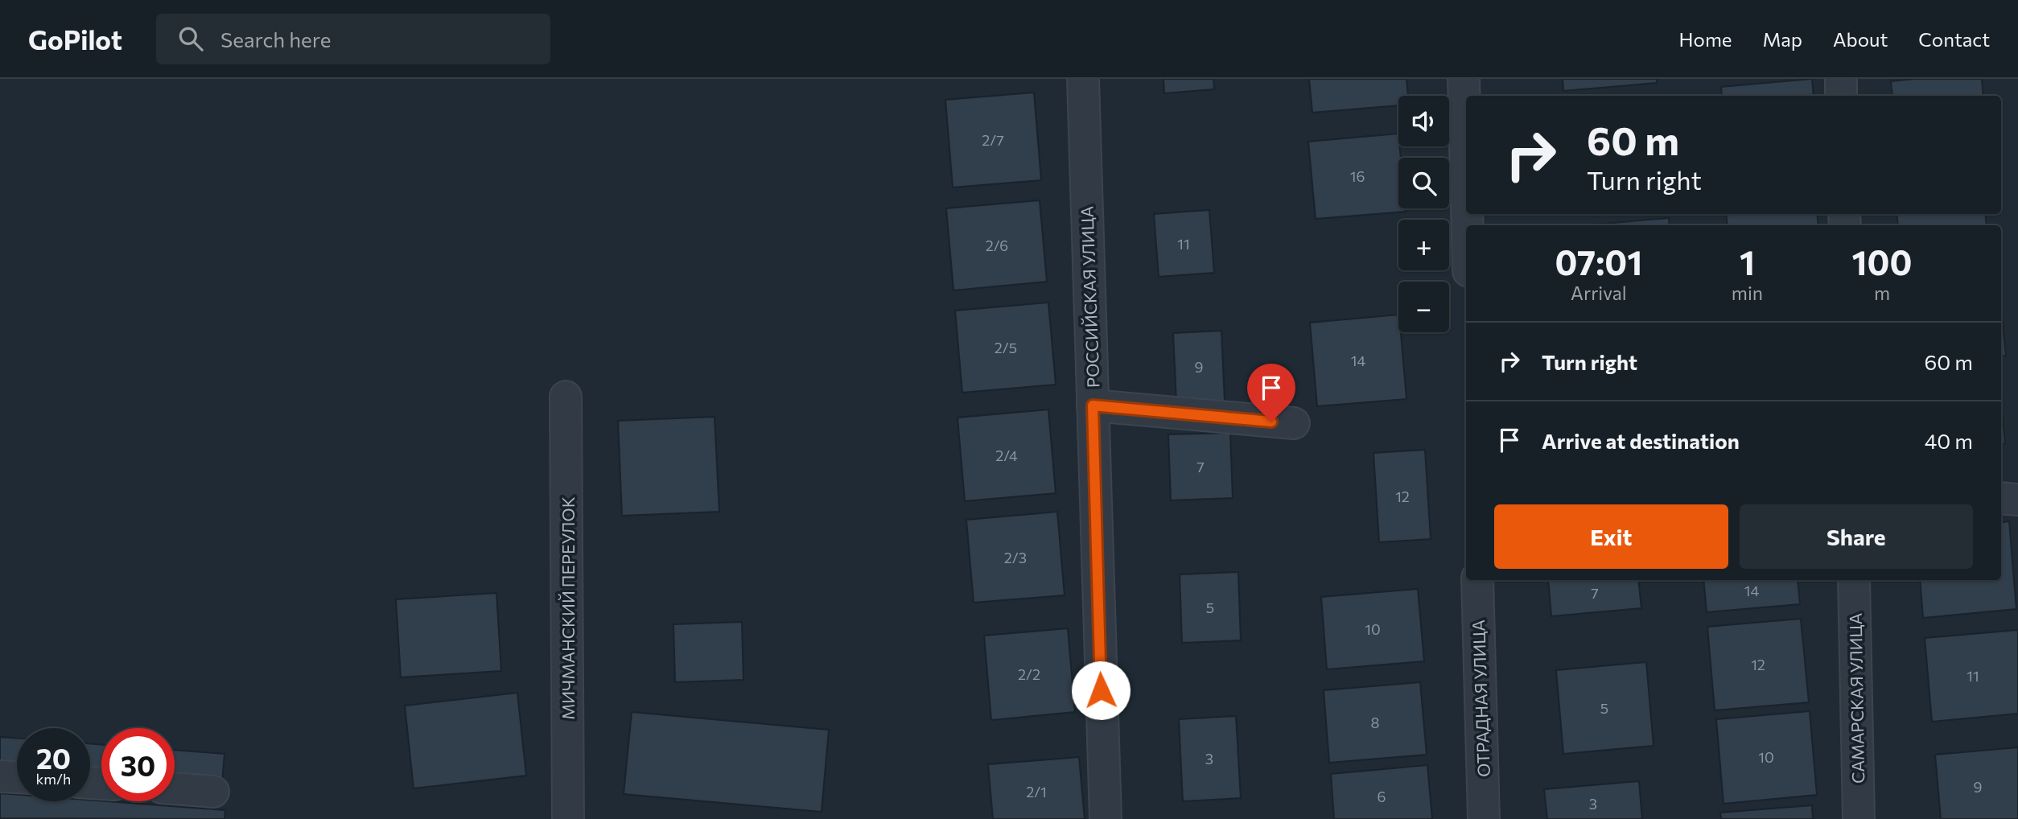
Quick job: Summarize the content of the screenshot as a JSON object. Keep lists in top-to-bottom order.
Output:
{
  "streets": {
    "street": [
      "РОССИЙСКАЯ УЛИЦА",
      "МИЧМАНСКИЙ ПЕРЕУЛОК",
      "ОТРАДНАЯ УЛИЦА",
      "САМАРСКАЯ УЛИЦА"
    ]
  },
  "house_numbers": [
    "2/7",
    "16",
    "11",
    "2/6",
    "2/5",
    "14",
    "9",
    "2/4",
    "7",
    "12",
    "2/3",
    "14",
    "7",
    "5",
    "10",
    "12",
    "2/2",
    "11",
    "5",
    "8",
    "10",
    "3",
    "9",
    "2/1",
    "6",
    "3"
  ],
  "page": {
    "header": "GoPilot",
    "search": "Search here",
    "nav": [
      "Home",
      "Map",
      "About",
      "Contact"
    ],
    "map_buttons": ["+", "−"],
    "turn": ["60 m", "Turn right"],
    "eta": [
      "07:01",
      "Arrival",
      "1",
      "min",
      "100",
      "m"
    ],
    "list": [
      {
        "name": "Turn right",
        "value": "60 m"
      },
      {
        "name": "Arrive at destination",
        "value": "40 m"
      }
    ],
    "buttons": ["Exit", "Share"],
    "speed": "20 km/h",
    "limit": "30"
  }
}
